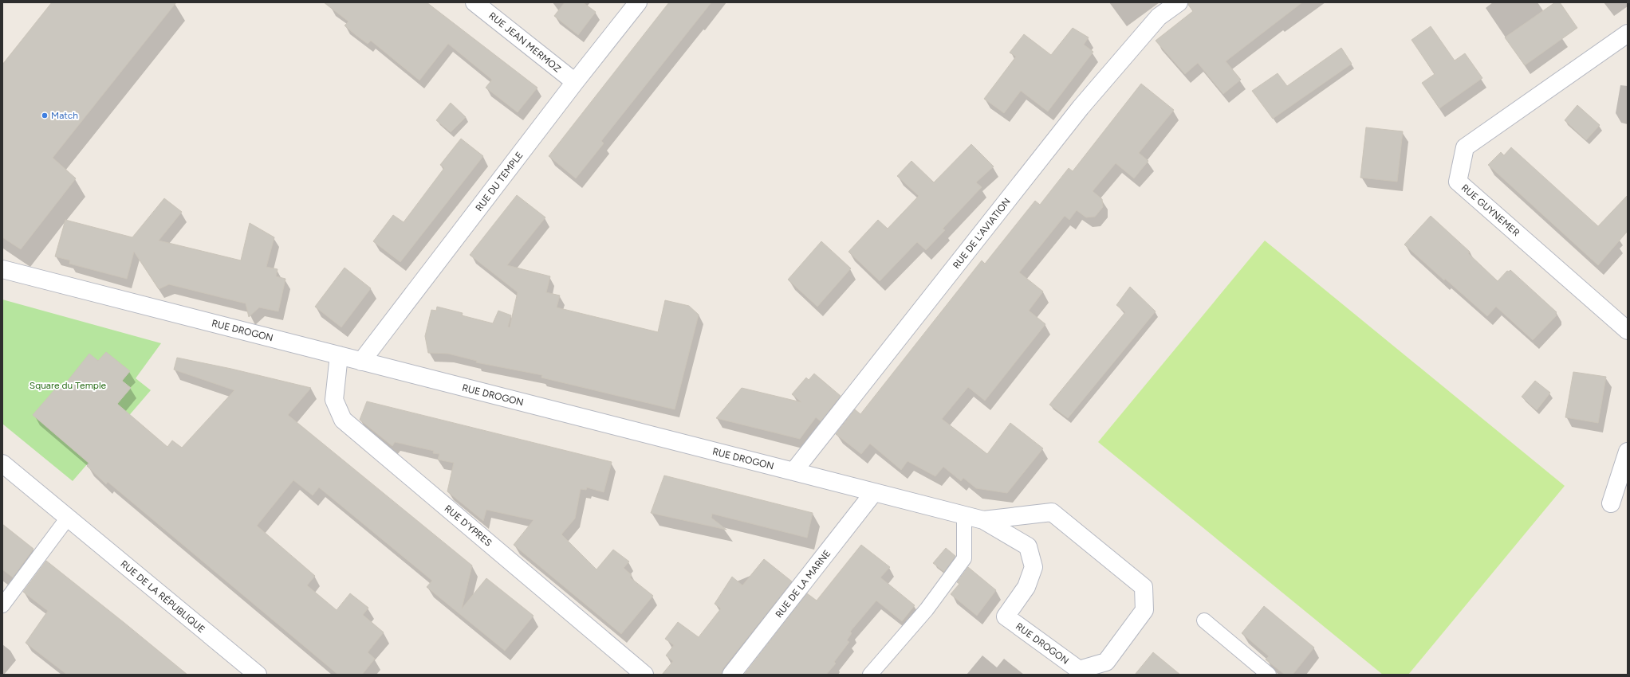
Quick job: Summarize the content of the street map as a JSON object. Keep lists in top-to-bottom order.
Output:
{
  "streets": {
    "street": [
      "RUE JEAN MERMOZ",
      "RUE DU TEMPLE",
      "RUE GUYNEMER",
      "RUE DE L'AVIATION",
      "RUE DROGON",
      "RUE D'YPRES",
      "RUE DE LA MARNE",
      "RUE DE LA RÉPUBLIQUE"
    ]
  },
  "crossings": [
    ["RUE JEAN MERMOZ", "RUE DU TEMPLE"],
    ["RUE DU TEMPLE", "RUE DROGON"],
    ["RUE DE L'AVIATION", "RUE DROGON"],
    ["RUE DROGON", "RUE D'YPRES"],
    ["RUE DROGON", "RUE DE LA MARNE"]
  ],
  "parks": ["Square du Temple"],
  "places": ["Match"]
}
